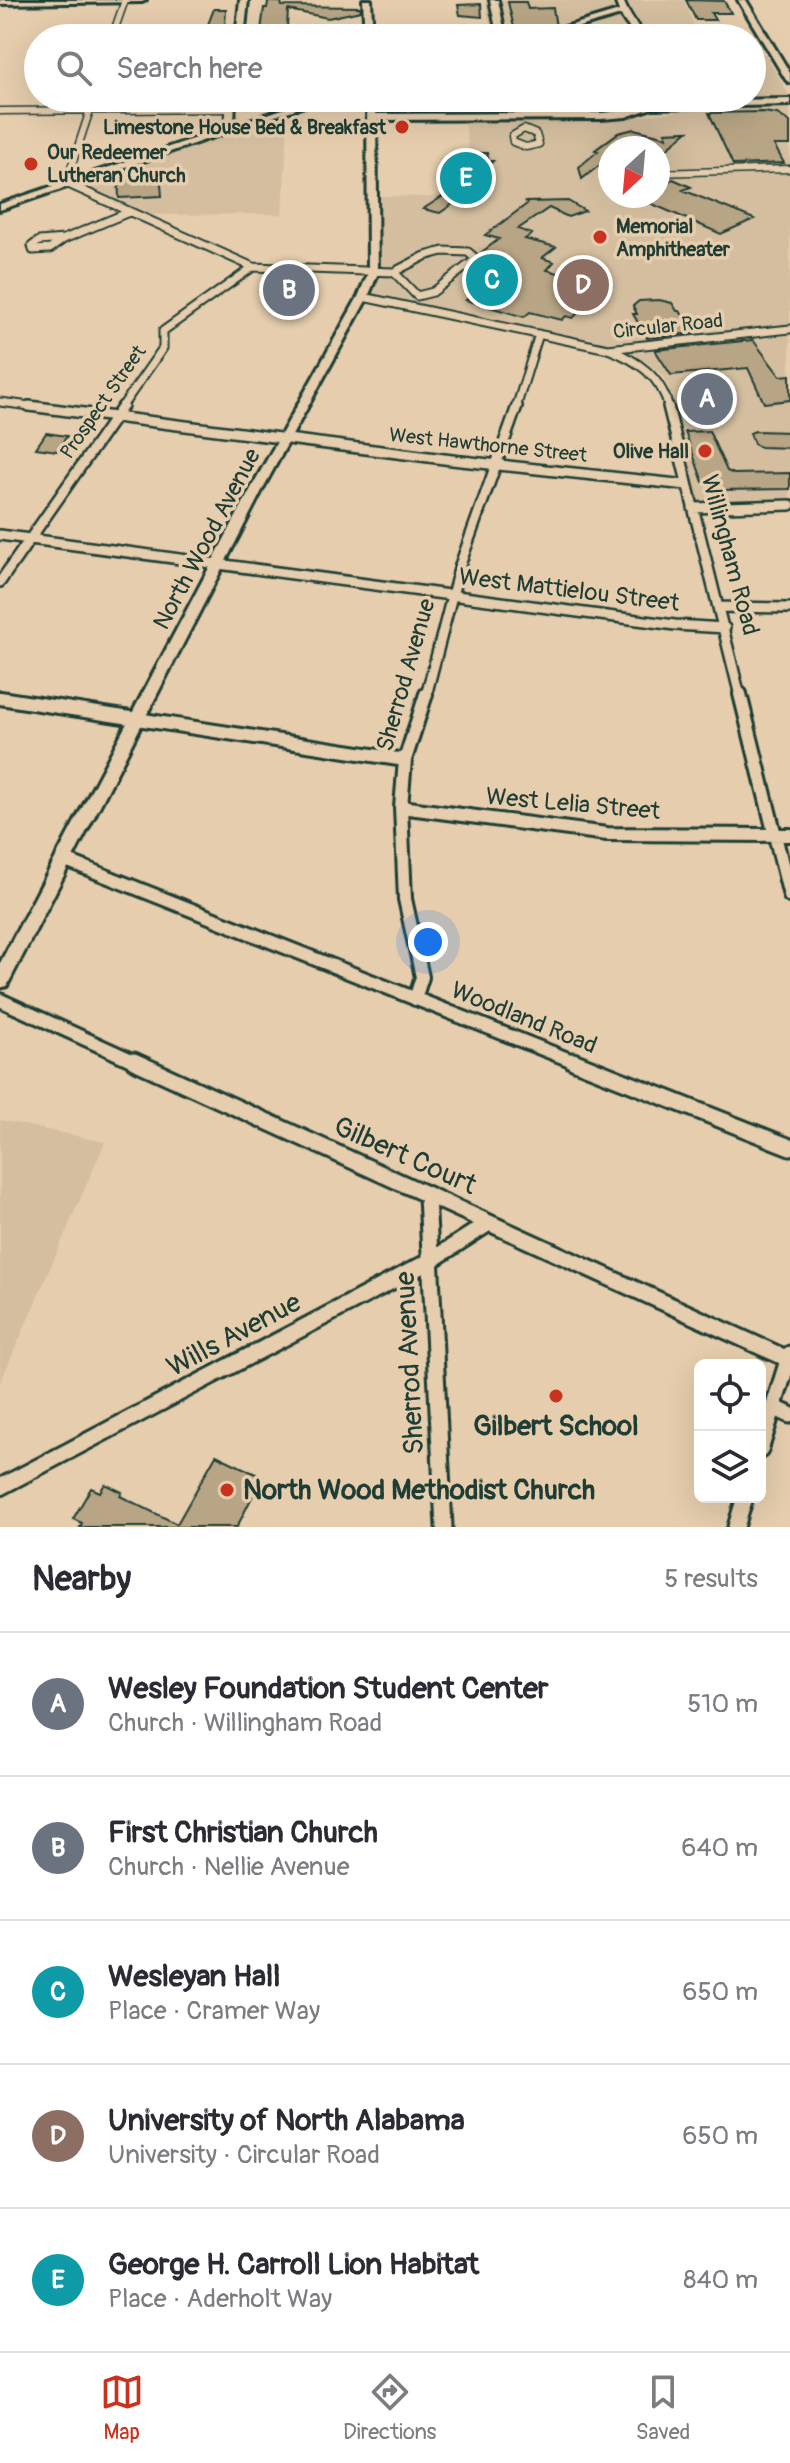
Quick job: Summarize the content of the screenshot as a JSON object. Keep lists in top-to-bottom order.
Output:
{
  "streets": {
    "street": [
      "Circular Road",
      "Prospect Street",
      "West Hawthorne Street",
      "North Wood Avenue",
      "Willingham Road",
      "West Mattielou Street",
      "Sherrod Avenue",
      "West Lelia Street",
      "Woodland Road",
      "Gilbert Court",
      "Wills Avenue"
    ]
  },
  "crossings": [
    ["Circular Road", "North Wood Avenue"],
    ["Circular Road", "Willingham Road"],
    ["Circular Road", "Sherrod Avenue"],
    ["Prospect Street", "West Hawthorne Street"],
    ["Prospect Street", "West Mattielou Street"],
    ["West Hawthorne Street", "North Wood Avenue"],
    ["West Hawthorne Street", "Willingham Road"],
    ["West Hawthorne Street", "Sherrod Avenue"],
    ["North Wood Avenue", "West Mattielou Street"],
    ["North Wood Avenue", "Woodland Road"],
    ["Willingham Road", "West Mattielou Street"],
    ["Willingham Road", "West Lelia Street"],
    ["West Mattielou Street", "Sherrod Avenue"],
    ["Sherrod Avenue", "West Lelia Street"],
    ["Sherrod Avenue", "Woodland Road"],
    ["Sherrod Avenue", "Gilbert Court"],
    ["Sherrod Avenue", "Wills Avenue"],
    ["Gilbert Court", "Wills Avenue"]
  ],
  "places": [
    "Limestone House Bed & Breakfast",
    "Our Redeemer Lutheran Church",
    "Memorial Amphitheater",
    "Olive Hall",
    "Gilbert School",
    "North Wood Methodist Church"
  ],
  "north": "bottom left",
  "page": {
    "search": "Search here",
    "pins": [
      "E",
      "C",
      "D",
      "B",
      "A"
    ],
    "heading": ["Nearby", "5 results"],
    "list": [
      {
        "mark": "A",
        "name": "Wesley Foundation Student Center",
        "note": "Church · Willingham Road",
        "value": "510 m"
      },
      {
        "mark": "B",
        "name": "First Christian Church",
        "note": "Church · Nellie Avenue",
        "value": "640 m"
      },
      {
        "mark": "C",
        "name": "Wesleyan Hall",
        "note": "Place · Cramer Way",
        "value": "650 m"
      },
      {
        "mark": "D",
        "name": "University of North Alabama",
        "note": "University · Circular Road",
        "value": "650 m"
      },
      {
        "mark": "E",
        "name": "George H. Carroll Lion Habitat",
        "note": "Place · Aderholt Way",
        "value": "840 m"
      }
    ],
    "nav": ["Map", "Directions", "Saved"]
  }
}
